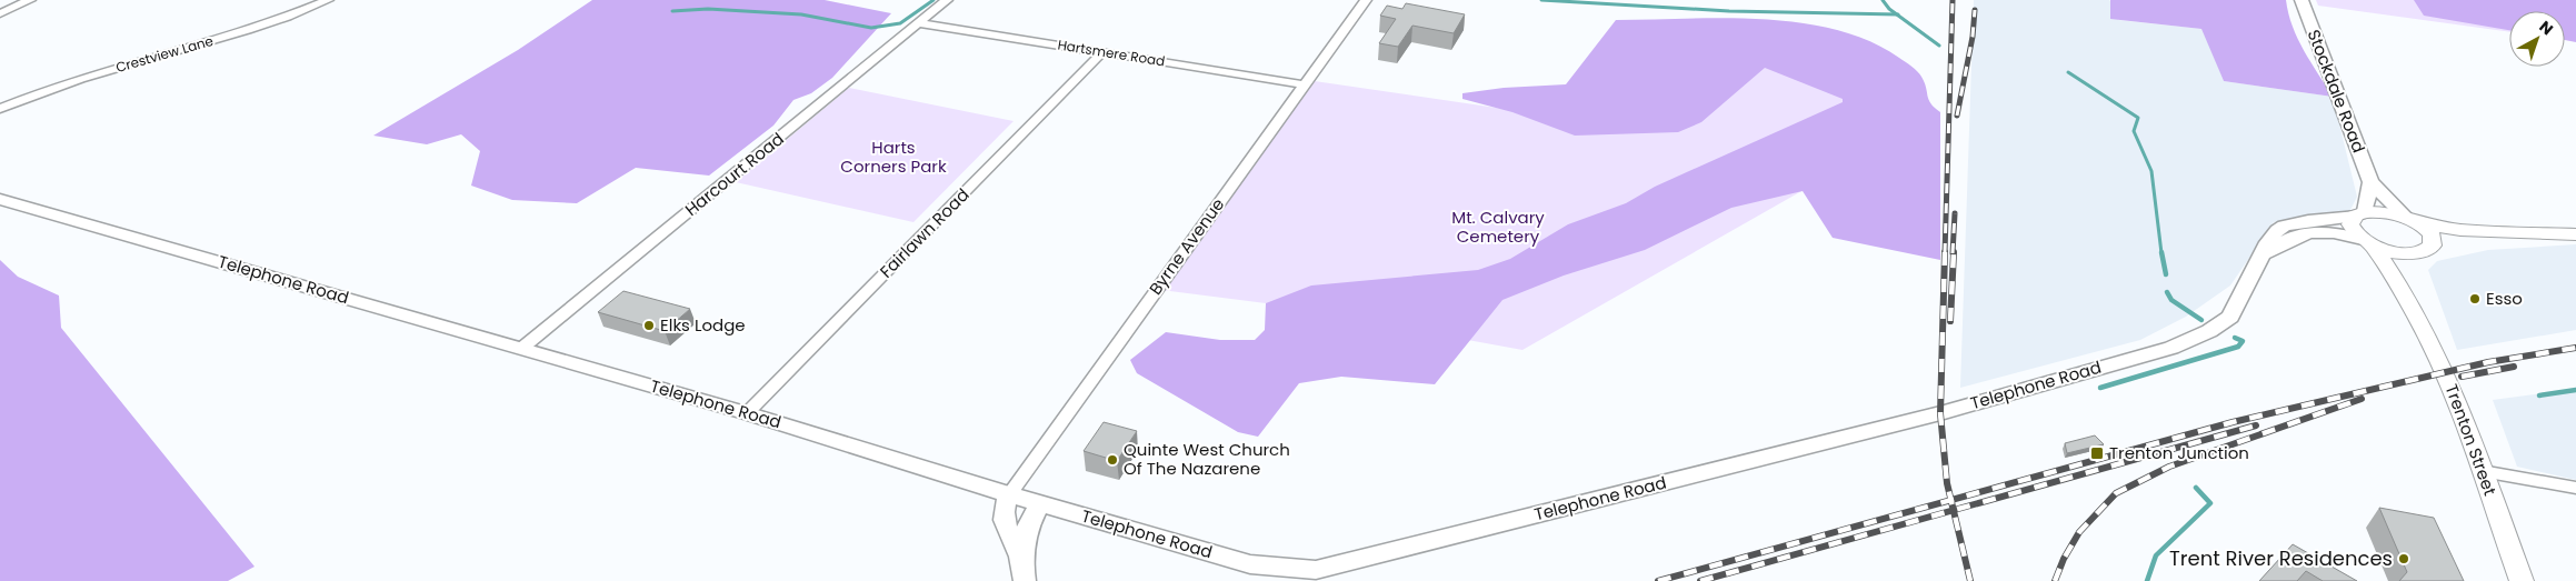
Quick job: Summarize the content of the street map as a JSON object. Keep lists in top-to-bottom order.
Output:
{
  "streets": {
    "main road": ["Trenton Street"],
    "street": [
      "Hartsmere Road",
      "Crestview Lane",
      "Stockdale Road",
      "Harcourt Road",
      "Fairlawn Road",
      "Byrne Avenue",
      "Telephone Road"
    ]
  },
  "crossings": [
    ["Hartsmere Road", "Harcourt Road"],
    ["Hartsmere Road", "Fairlawn Road"],
    ["Hartsmere Road", "Byrne Avenue"],
    ["Harcourt Road", "Telephone Road"],
    ["Fairlawn Road", "Telephone Road"],
    ["Byrne Avenue", "Telephone Road"],
    ["Telephone Road", "Trenton Street"]
  ],
  "parks": ["Harts Corners Park", "Mt. Calvary Cemetery"],
  "places": {
    "other": [
      "Esso",
      "Elks Lodge",
      "Quinte West Church Of The Nazarene",
      "Trent River Residences"
    ],
    "transit": ["Trenton Junction"]
  },
  "north": "top right"
}
